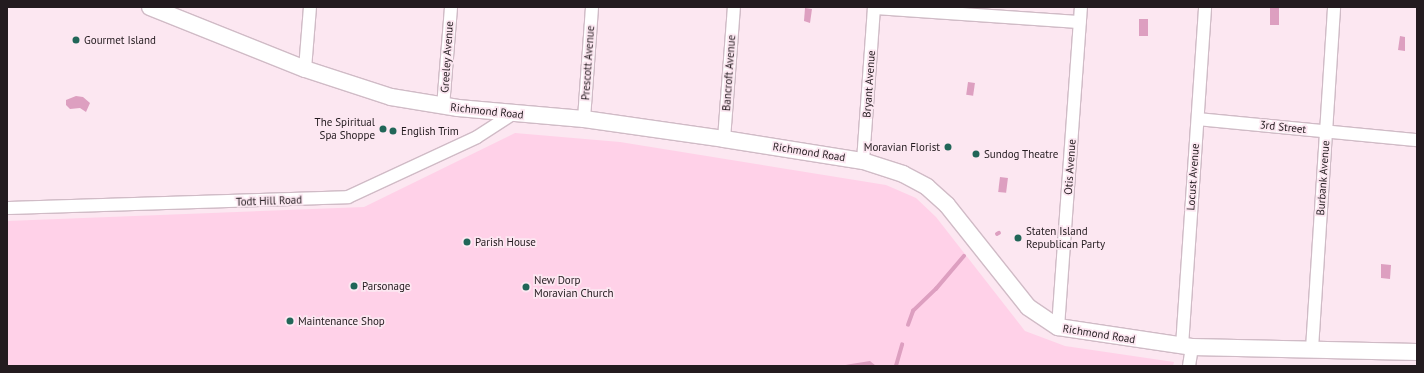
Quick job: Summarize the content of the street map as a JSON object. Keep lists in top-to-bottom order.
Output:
{
  "streets": {
    "main road": ["Richmond Road"],
    "street": [
      "Greeley Avenue",
      "Prescott Avenue",
      "Bancroft Avenue",
      "Bryant Avenue",
      "3rd Street",
      "Otis Avenue",
      "Locust Avenue",
      "Burbank Avenue",
      "Todt Hill Road"
    ]
  },
  "crossings": [
    ["Greeley Avenue", "Richmond Road"],
    ["Prescott Avenue", "Richmond Road"],
    ["Bancroft Avenue", "Richmond Road"],
    ["Bryant Avenue", "Richmond Road"],
    ["Richmond Road", "Otis Avenue"],
    ["Richmond Road", "Locust Avenue"],
    ["Richmond Road", "Burbank Avenue"],
    ["Richmond Road", "Todt Hill Road"],
    ["3rd Street", "Locust Avenue"],
    ["3rd Street", "Burbank Avenue"]
  ],
  "places": [
    "Gourmet Island",
    "The Spiritual Spa Shoppe",
    "English Trim",
    "Moravian Florist",
    "Sundog Theatre",
    "Staten Island Republican Party",
    "Parish House",
    "Parsonage",
    "New Dorp Moravian Church",
    "Maintenance Shop"
  ]
}
